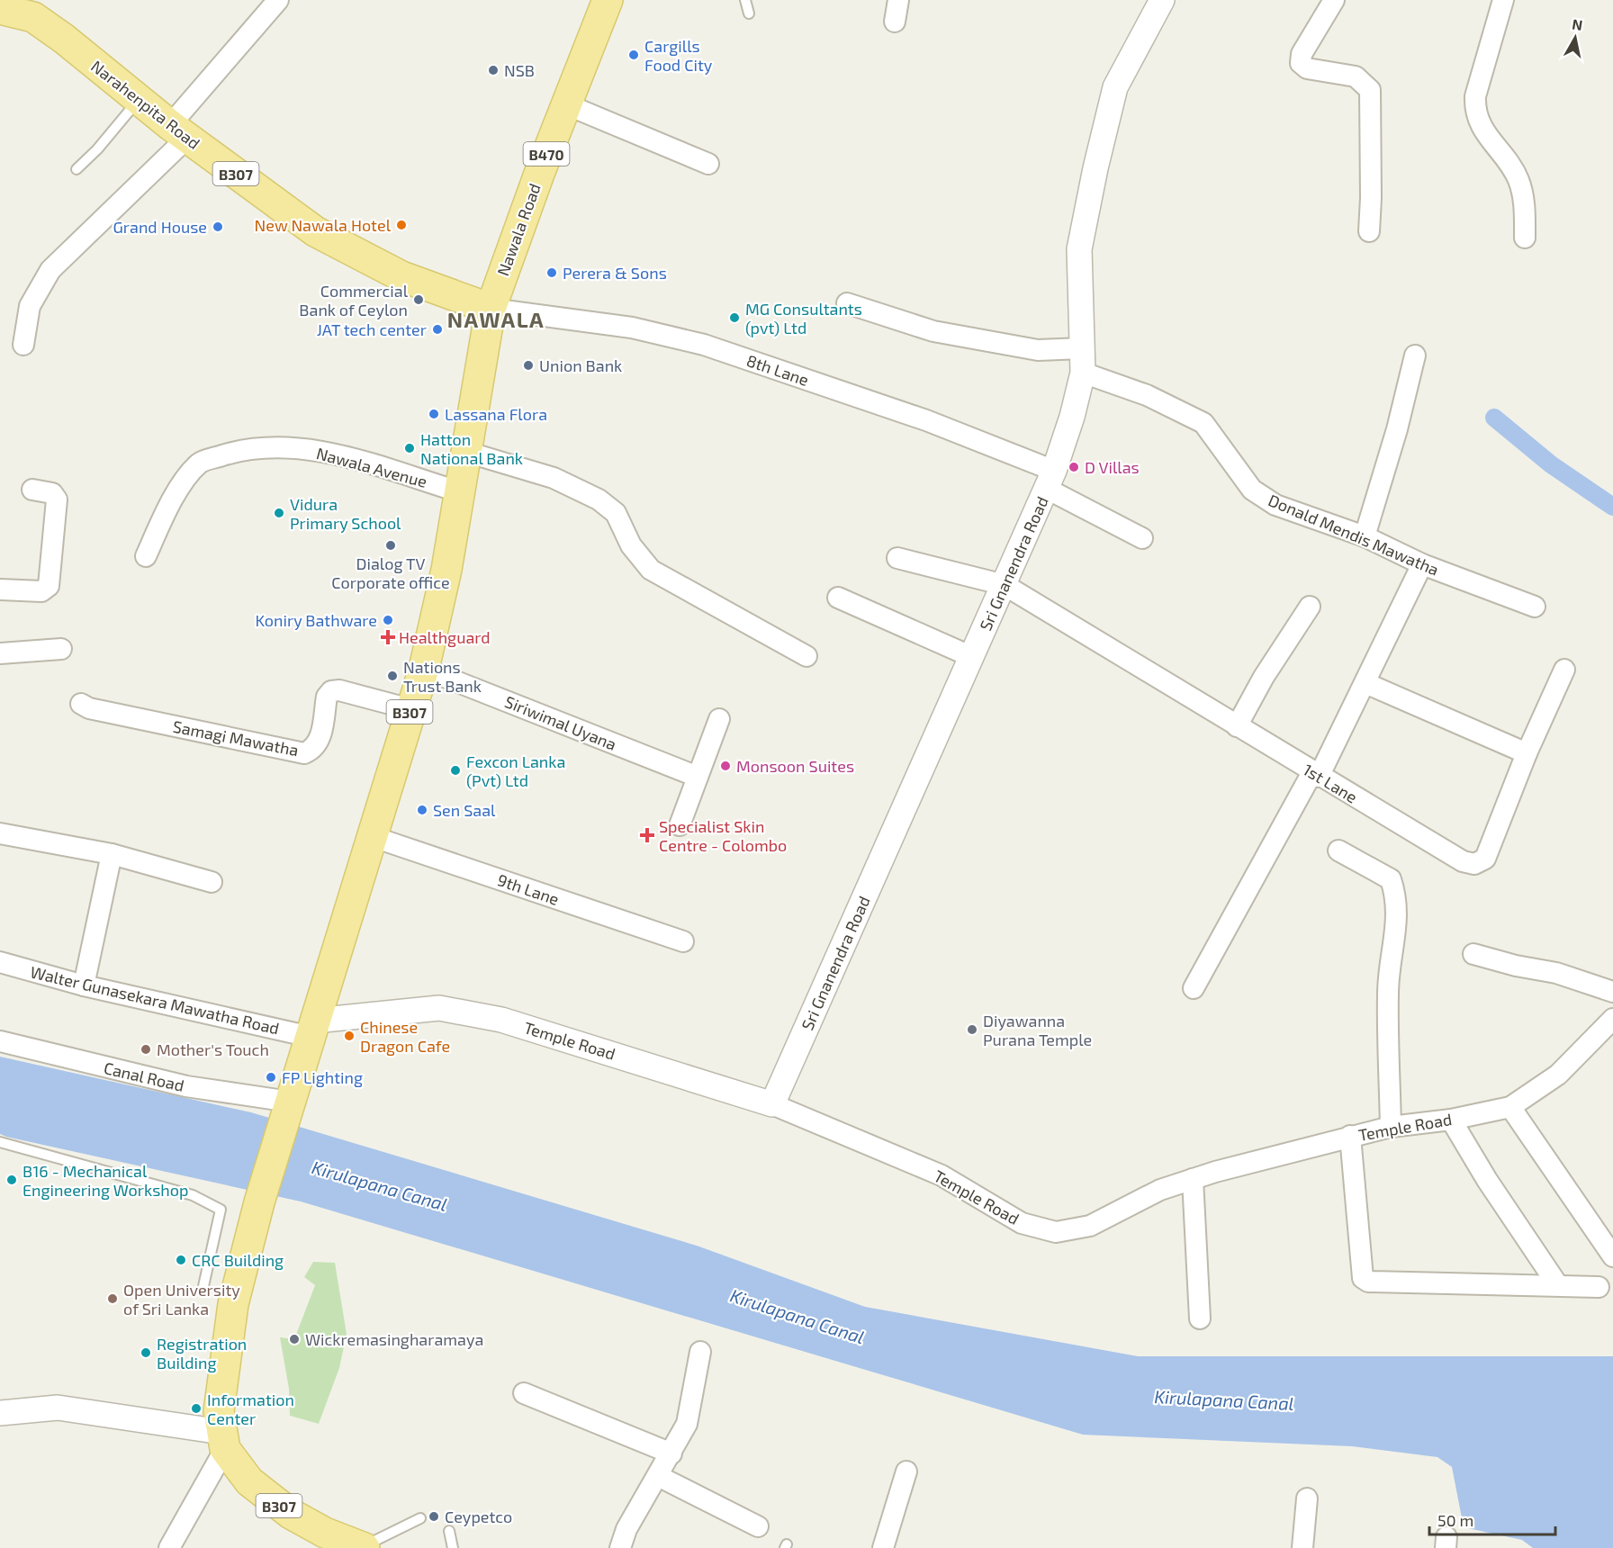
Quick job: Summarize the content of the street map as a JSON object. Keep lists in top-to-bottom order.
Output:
{
  "streets": {
    "main road": [
      "Narahenpita Road",
      "B470",
      "B307",
      "Nawala Road"
    ],
    "street": [
      "8th Lane",
      "Nawala Avenue",
      "Donald Mendis Mawatha",
      "Sri Gnanendra Road",
      "Siriwimal Uyana",
      "Samagi Mawatha",
      "1st Lane",
      "9th Lane",
      "Walter Gunasekara Mawatha Road",
      "Temple Road",
      "Canal Road"
    ]
  },
  "crossings": [
    ["Narahenpita Road", "B307"],
    ["Narahenpita Road", "Nawala Road"],
    ["Narahenpita Road", "8th Lane"],
    ["B307", "Nawala Road"],
    ["B307", "8th Lane"],
    ["B307", "Nawala Avenue"],
    ["B307", "Siriwimal Uyana"],
    ["B307", "Samagi Mawatha"],
    ["B307", "9th Lane"],
    ["B307", "Walter Gunasekara Mawatha Road"],
    ["B307", "Temple Road"],
    ["B307", "Canal Road"],
    ["Nawala Road", "8th Lane"],
    ["8th Lane", "Sri Gnanendra Road"],
    ["Donald Mendis Mawatha", "Sri Gnanendra Road"],
    ["Sri Gnanendra Road", "1st Lane"],
    ["Sri Gnanendra Road", "Temple Road"],
    ["Walter Gunasekara Mawatha Road", "Temple Road"]
  ],
  "districts": ["NAWALA"],
  "water": ["Kirulapana Canal"],
  "places": {
    "other": [
      "Cargills Food City",
      "NSB",
      "New Nawala Hotel",
      "Grand House",
      "Perera & Sons",
      "Commercial Bank of Ceylon",
      "MG Consultants (pvt) Ltd",
      "JAT tech center",
      "Union Bank",
      "Lassana Flora",
      "Hatton National Bank",
      "D Villas",
      "Vidura Primary School",
      "Dialog TV Corporate office",
      "Koniry Bathware",
      "Nations Trust Bank",
      "Monsoon Suites",
      "Fexcon Lanka (Pvt) Ltd",
      "Sen Saal",
      "Diyawanna Purana Temple",
      "Chinese Dragon Cafe",
      "Mother's Touch",
      "FP Lighting",
      "B16 - Mechanical Engineering Workshop",
      "CRC Building",
      "Open University of Sri Lanka",
      "Wickremasingharamaya",
      "Registration Building",
      "Information Center",
      "Ceypetco"
    ],
    "health": ["Healthguard", "Specialist Skin Centre - Colombo"]
  },
  "scale_bar": "50 m",
  "north": "top"
}
